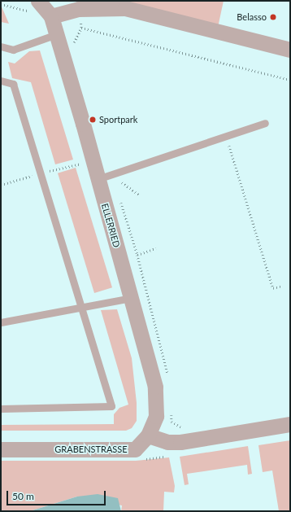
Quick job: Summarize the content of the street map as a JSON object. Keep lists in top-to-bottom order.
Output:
{
  "streets": {
    "street": ["ELLERRIED", "GRABENSTRASSE"]
  },
  "crossings": [
    ["ELLERRIED", "GRABENSTRASSE"]
  ],
  "places": ["Belasso", "Sportpark"],
  "scale_bar": "50 m"
}
